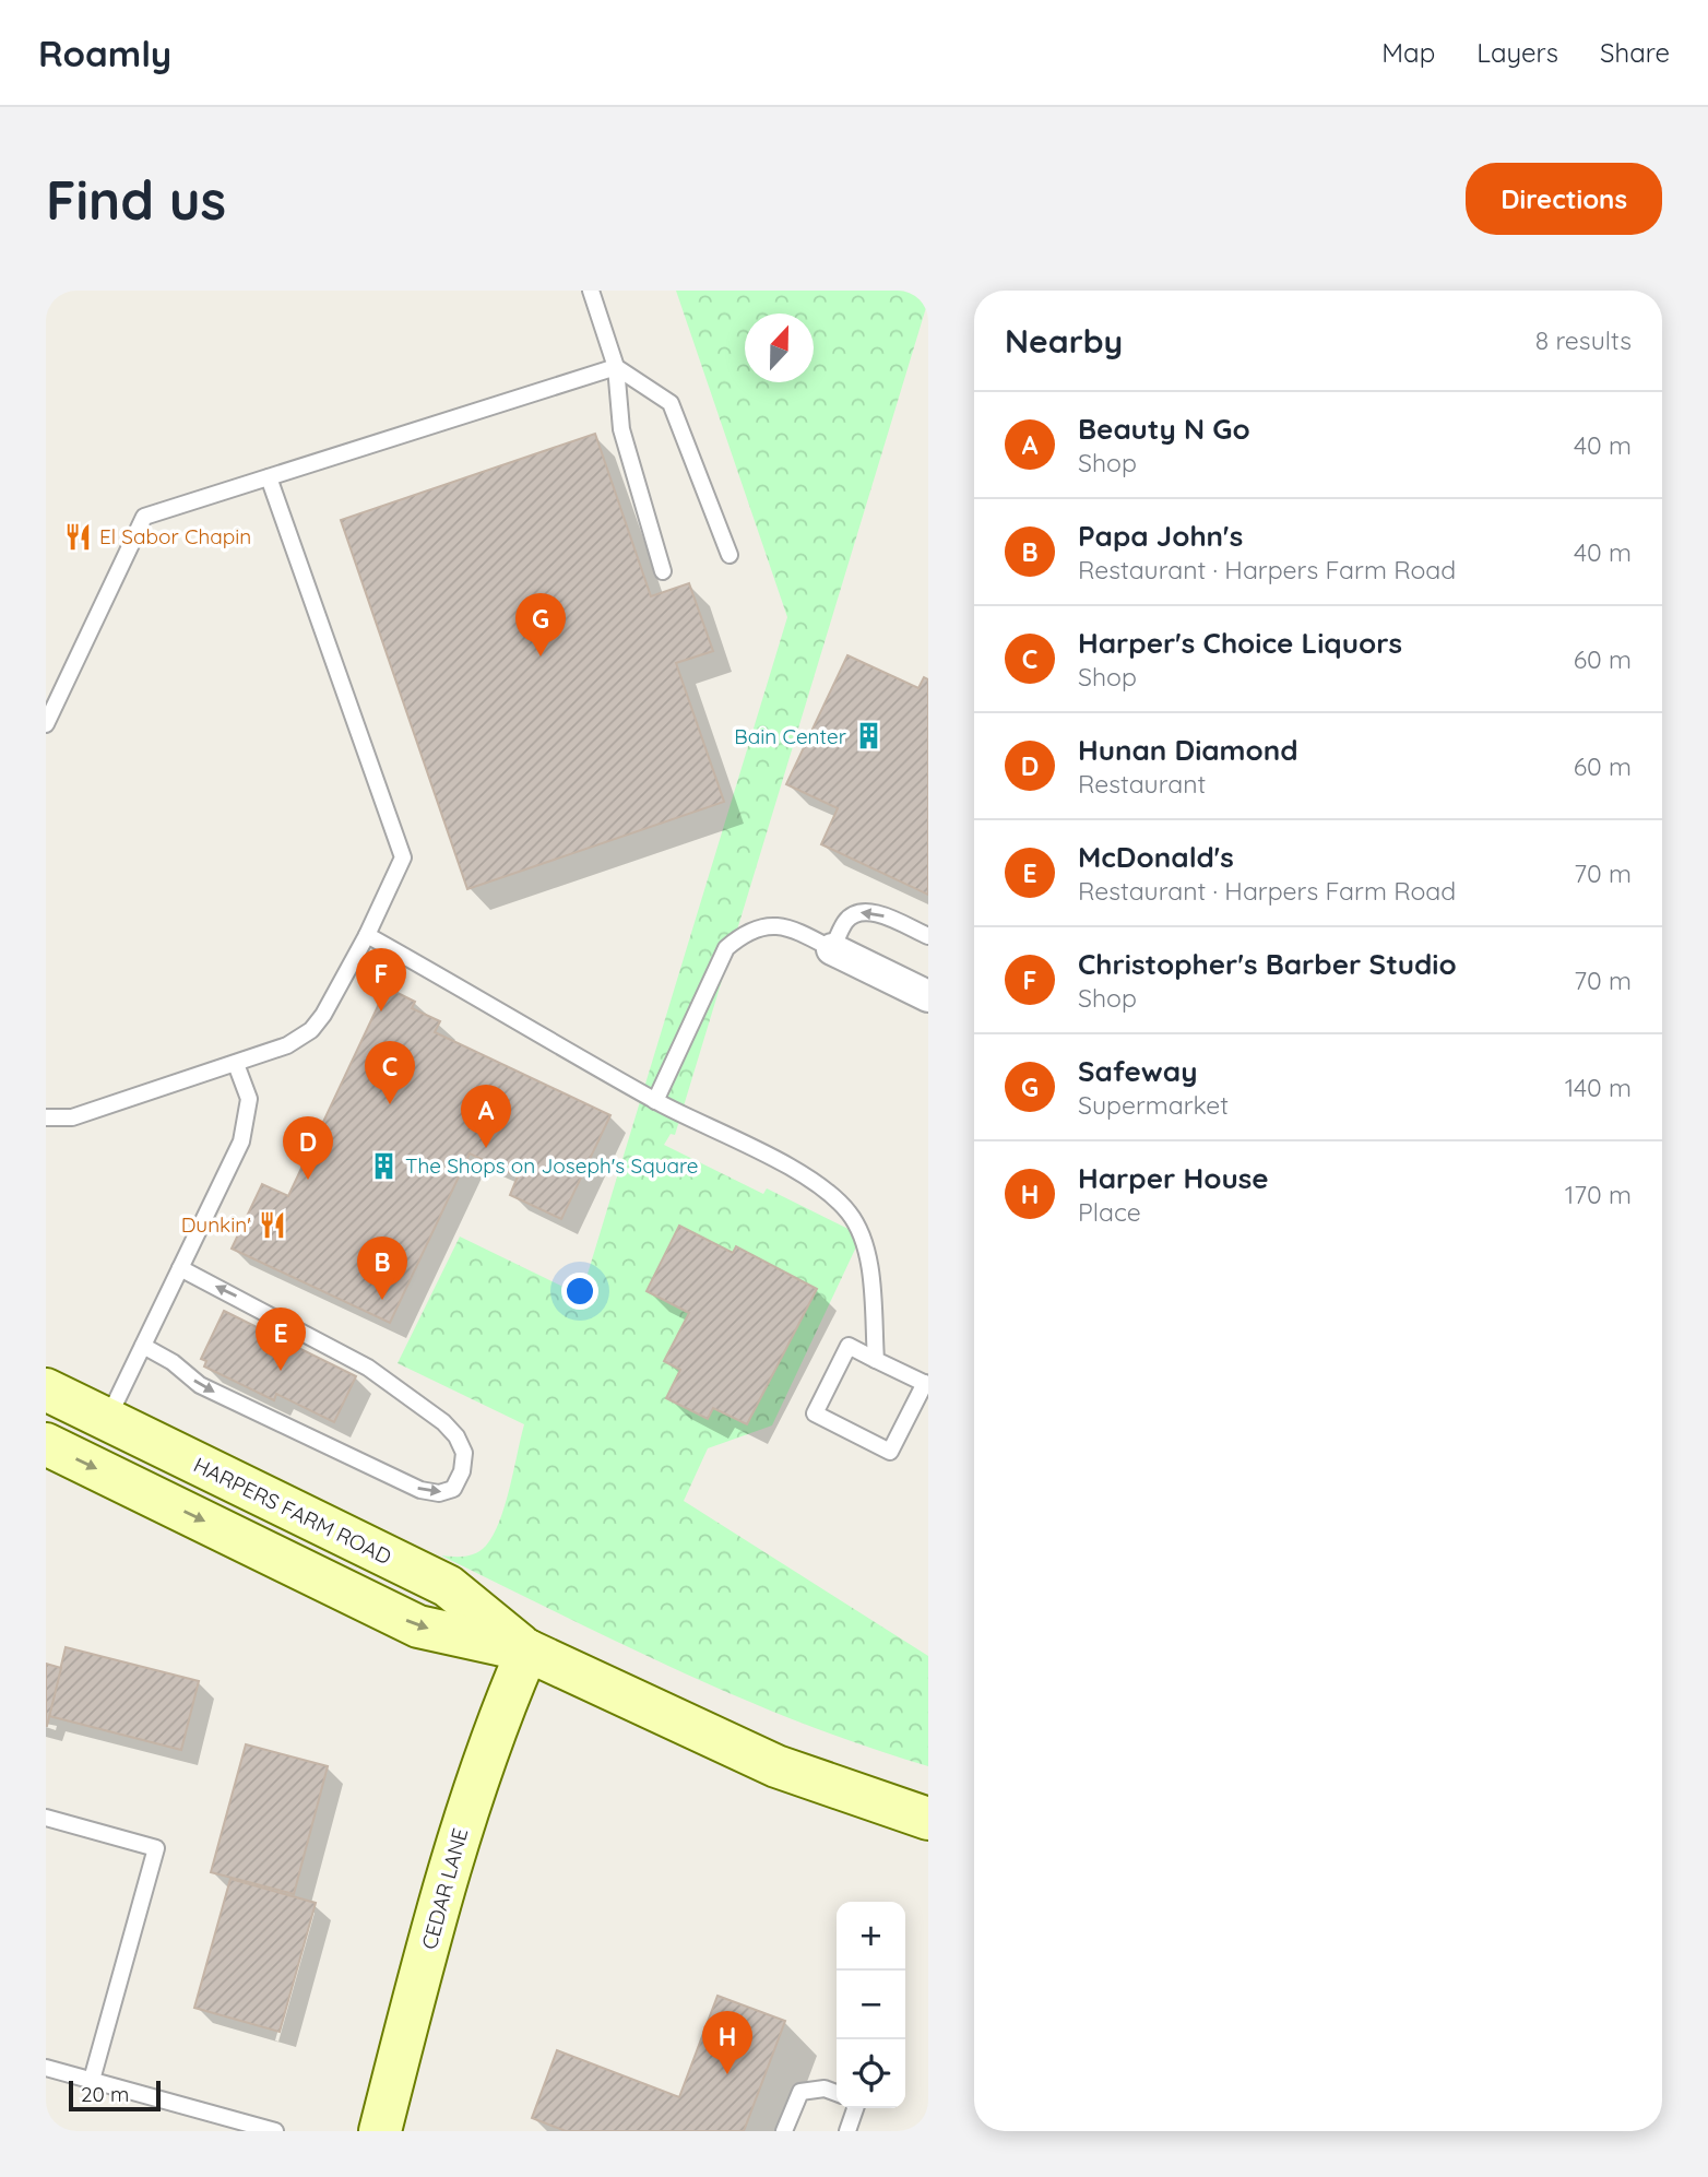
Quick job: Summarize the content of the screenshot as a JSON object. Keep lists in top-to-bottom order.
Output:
{
  "streets": {
    "main road": ["HARPERS FARM ROAD", "CEDAR LANE"]
  },
  "crossings": [
    ["HARPERS FARM ROAD", "CEDAR LANE"]
  ],
  "places": {
    "restaurant": ["El Sabor Chapin", "Dunkin'"],
    "building": ["Bain Center", "The Shops on Joseph's Square"]
  },
  "scale_bar": "20 m",
  "north": "top",
  "page": {
    "header": "Roamly",
    "nav": ["Map", "Layers", "Share"],
    "buttons": "Directions",
    "title": "Find us",
    "heading": ["Nearby", "8 results"],
    "list": [
      {
        "mark": "A",
        "name": "Beauty N Go",
        "note": "Shop",
        "value": "40 m"
      },
      {
        "mark": "B",
        "name": "Papa John's",
        "note": "Restaurant · Harpers Farm Road",
        "value": "40 m"
      },
      {
        "mark": "C",
        "name": "Harper's Choice Liquors",
        "note": "Shop",
        "value": "60 m"
      },
      {
        "mark": "D",
        "name": "Hunan Diamond",
        "note": "Restaurant",
        "value": "60 m"
      },
      {
        "mark": "E",
        "name": "McDonald's",
        "note": "Restaurant · Harpers Farm Road",
        "value": "70 m"
      },
      {
        "mark": "F",
        "name": "Christopher's Barber Studio",
        "note": "Shop",
        "value": "70 m"
      },
      {
        "mark": "G",
        "name": "Safeway",
        "note": "Supermarket",
        "value": "140 m"
      },
      {
        "mark": "H",
        "name": "Harper House",
        "note": "Place",
        "value": "170 m"
      }
    ],
    "pins": [
      "G",
      "F",
      "C",
      "A",
      "D",
      "B",
      "E",
      "H"
    ],
    "map_buttons": ["+", "−"],
    "scale": "20 m"
  }
}
